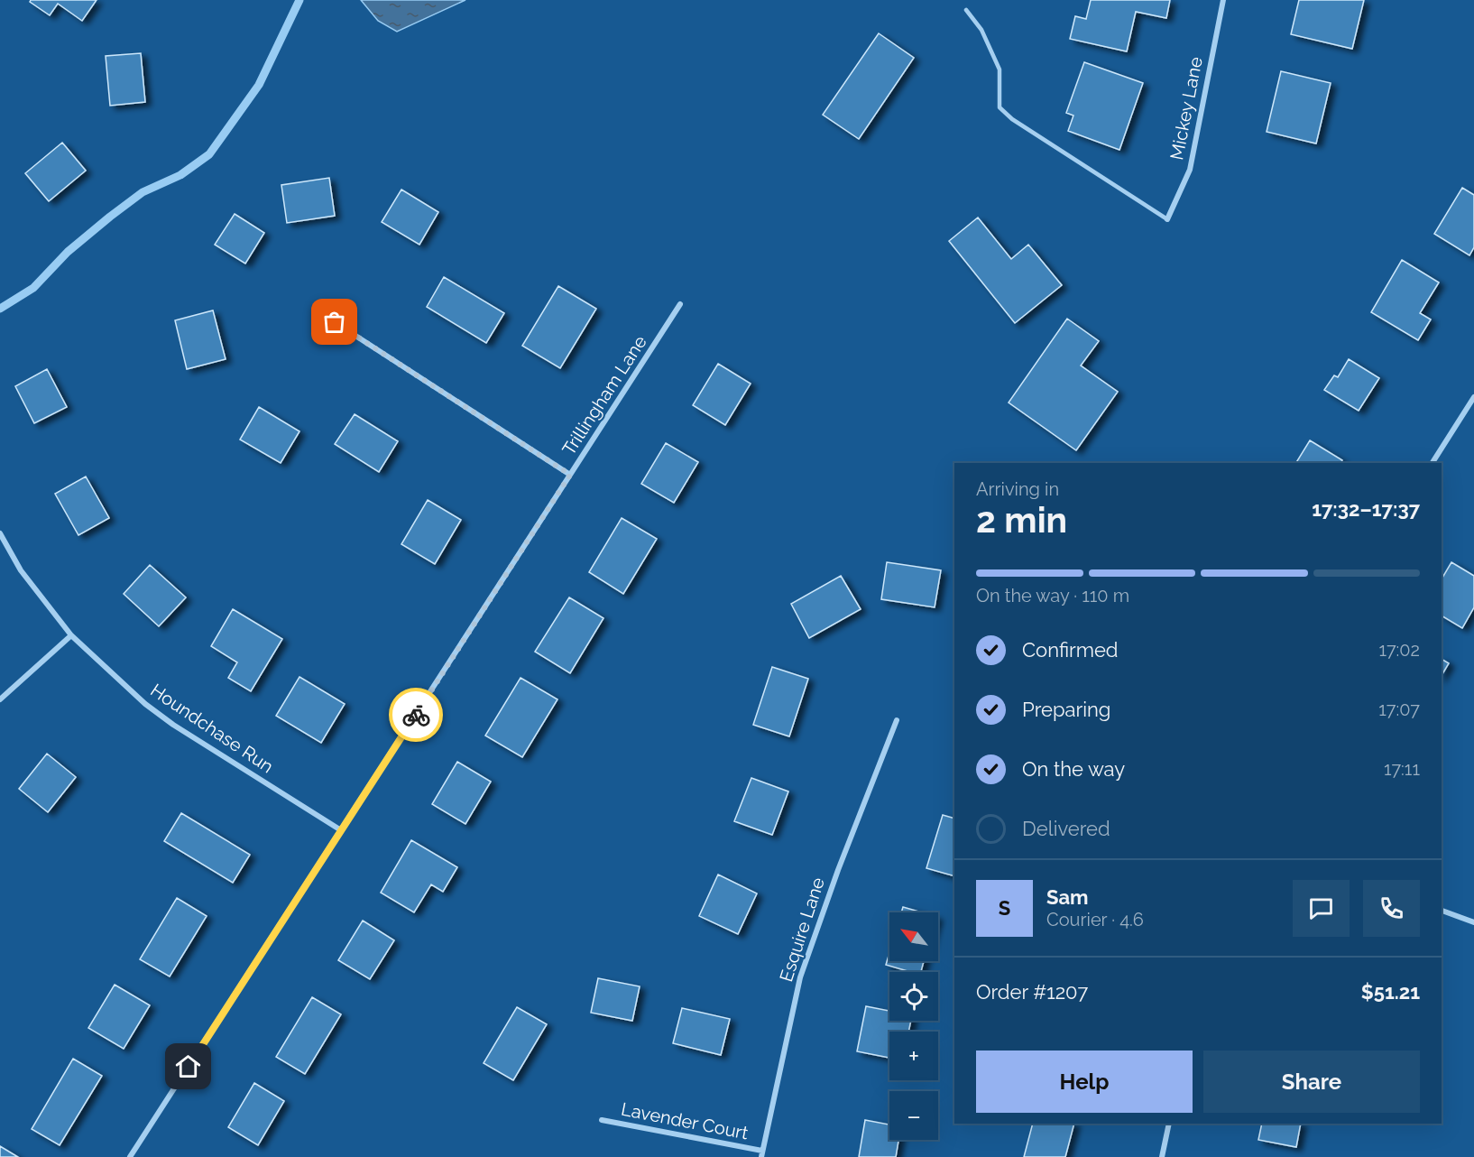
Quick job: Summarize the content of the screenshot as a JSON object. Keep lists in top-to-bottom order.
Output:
{
  "streets": {
    "street": [
      "Mickey Lane",
      "Trillingham Lane",
      "Houndchase Run",
      "Esquire Lane",
      "Lavender Court"
    ]
  },
  "crossings": [
    ["Trillingham Lane", "Houndchase Run"],
    ["Esquire Lane", "Lavender Court"]
  ],
  "north": "top left",
  "page": {
    "heading": ["2 min", "Arriving in", "17:32–17:37"],
    "panel": [
      "Sam",
      "Courier · 4.6",
      "Order #1207",
      "$51.21"
    ],
    "bar": "On the way · 110 m",
    "list": [
      ["Confirmed", "17:02"],
      ["Preparing", "17:07"],
      ["On the way", "17:11"],
      "Delivered"
    ],
    "round": "S",
    "map_buttons": ["+", "−"],
    "buttons": ["Help", "Share"]
  }
}
